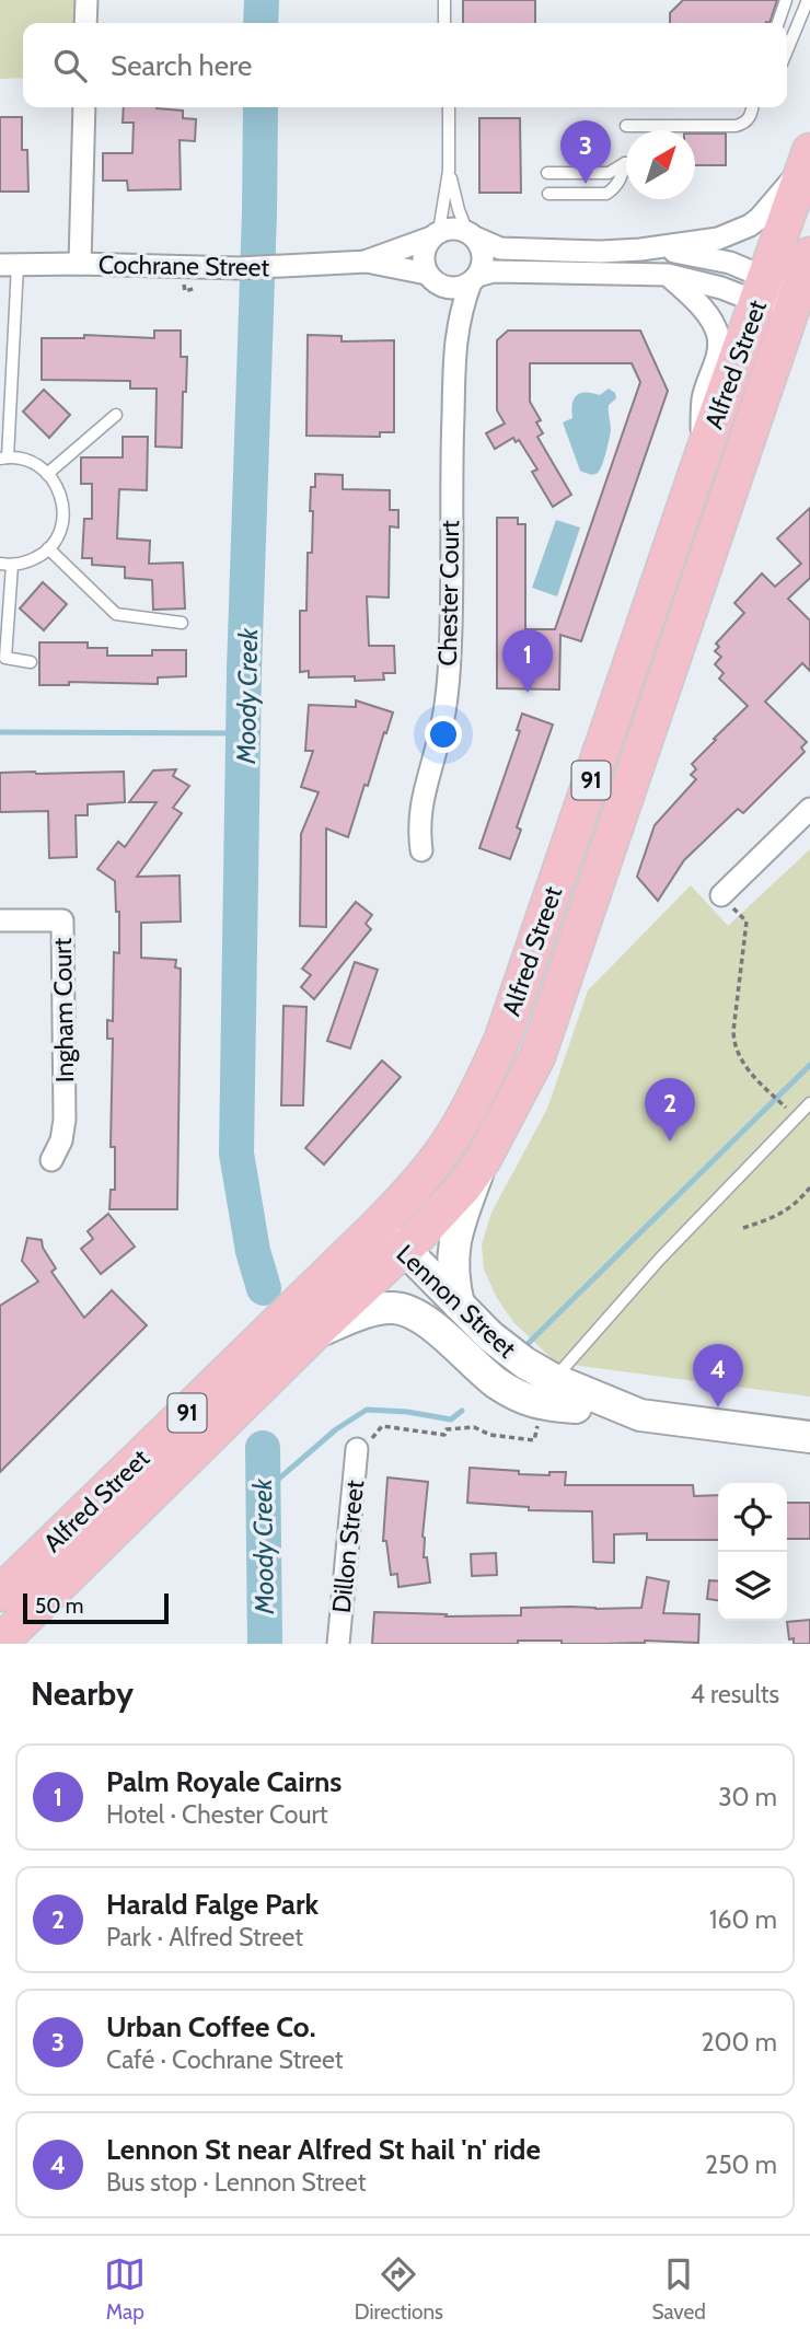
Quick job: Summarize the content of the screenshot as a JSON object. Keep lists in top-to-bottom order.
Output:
{
  "streets": {
    "main road": ["Alfred Street", "91"],
    "street": [
      "Cochrane Street",
      "Chester Court",
      "Ingham Court",
      "Lennon Street",
      "Dillon Street"
    ]
  },
  "crossings": [
    ["Alfred Street", "Lennon Street"]
  ],
  "water": ["Moody Creek"],
  "scale_bar": "50 m",
  "north": "top right",
  "page": {
    "search": "Search here",
    "pins": [
      "3",
      "1",
      "2",
      "4"
    ],
    "scale": "50 m",
    "heading": ["Nearby", "4 results"],
    "list": [
      {
        "mark": "1",
        "name": "Palm Royale Cairns",
        "note": "Hotel · Chester Court",
        "value": "30 m"
      },
      {
        "mark": "2",
        "name": "Harald Falge Park",
        "note": "Park · Alfred Street",
        "value": "160 m"
      },
      {
        "mark": "3",
        "name": "Urban Coffee Co.",
        "note": "Café · Cochrane Street",
        "value": "200 m"
      },
      {
        "mark": "4",
        "name": "Lennon St near Alfred St hail 'n' ride",
        "note": "Bus stop · Lennon Street",
        "value": "250 m"
      }
    ],
    "nav": ["Map", "Directions", "Saved"]
  }
}
